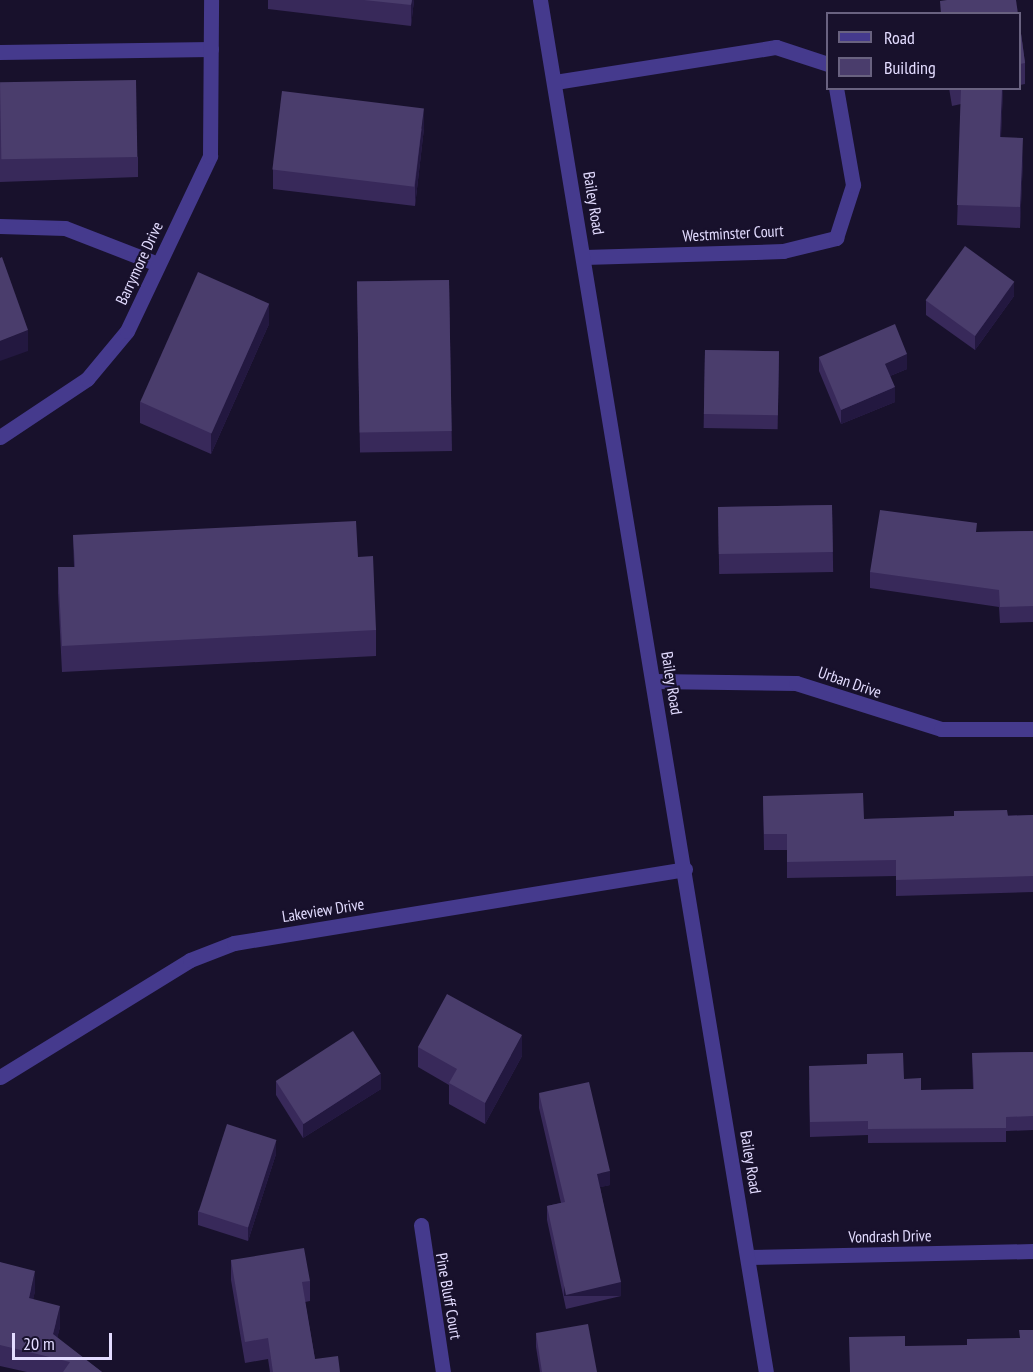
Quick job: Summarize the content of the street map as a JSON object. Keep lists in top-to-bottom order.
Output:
{
  "streets": {
    "street": [
      "Bailey Road",
      "Westminster Court",
      "Barrymore Drive",
      "Urban Drive",
      "Lakeview Drive",
      "Vondrash Drive",
      "Pine Bluff Court"
    ]
  },
  "crossings": [
    ["Bailey Road", "Westminster Court"],
    ["Bailey Road", "Urban Drive"],
    ["Bailey Road", "Lakeview Drive"],
    ["Bailey Road", "Vondrash Drive"]
  ],
  "legend": ["Road", "Building"],
  "scale_bar": "20 m"
}
